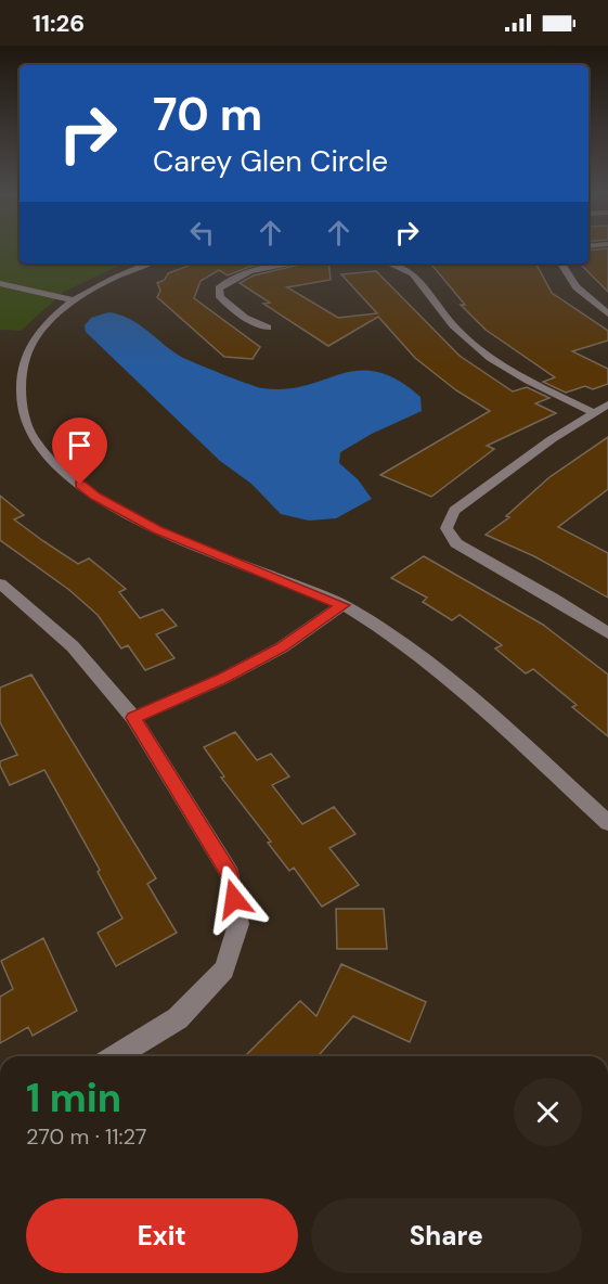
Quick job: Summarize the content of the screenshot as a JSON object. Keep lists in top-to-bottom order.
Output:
{
  "page": {
    "status": "11:26",
    "turn": ["70 m", "Carey Glen Circle"],
    "heading": ["1 min", "270 m · 11:27"],
    "buttons": ["Exit", "Share"]
  }
}
